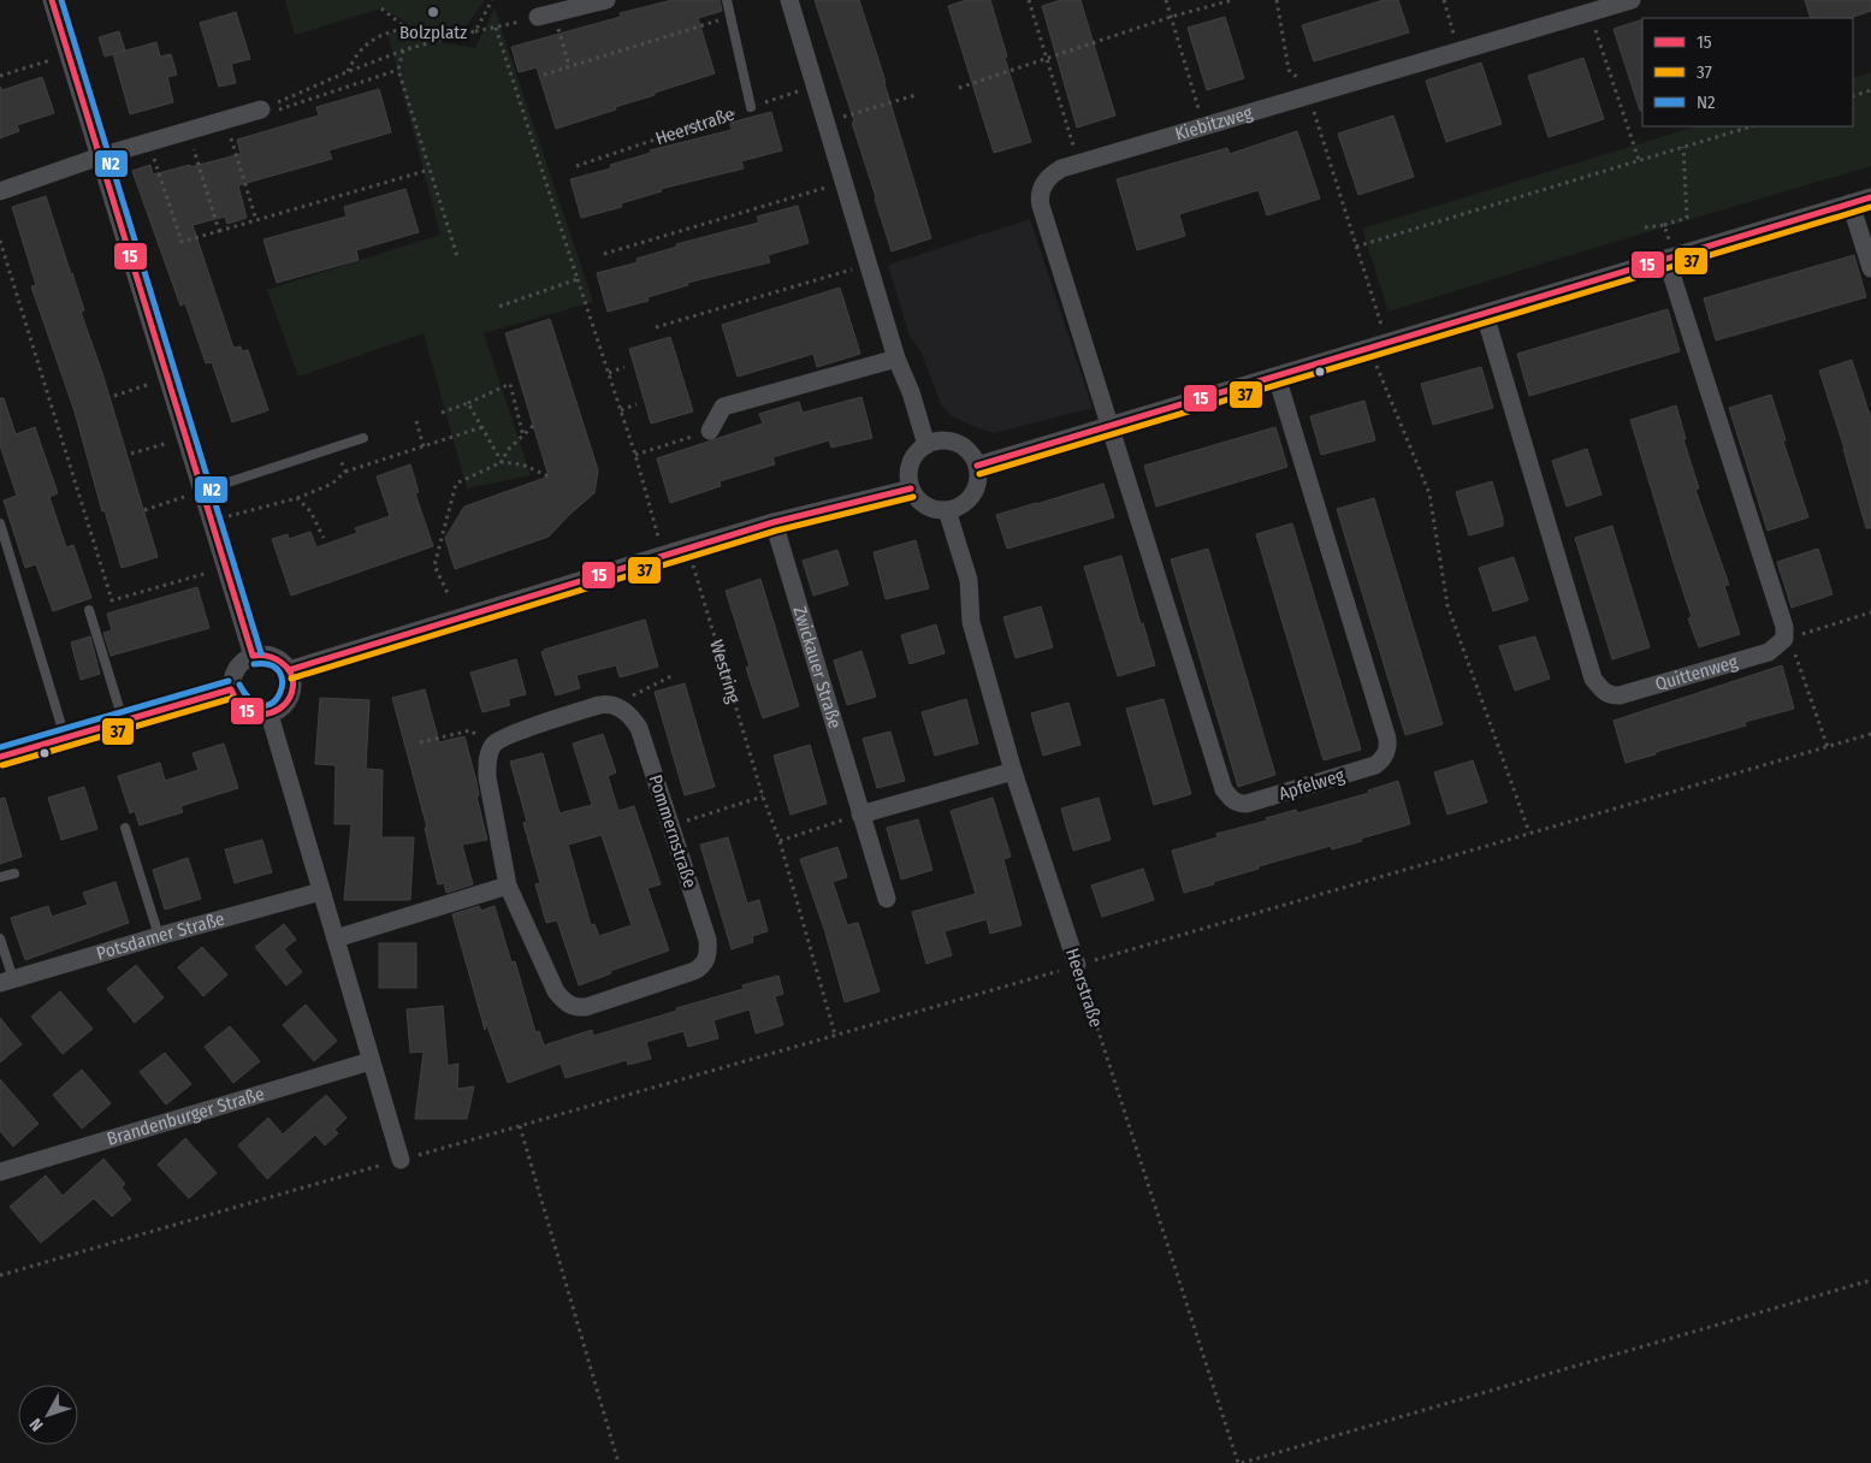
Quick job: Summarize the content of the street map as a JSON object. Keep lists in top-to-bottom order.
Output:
{
  "streets": {
    "street": [
      "Kiebitzweg",
      "Heerstraße",
      "Zwickauer Straße",
      "Quittenweg",
      "Apfelweg",
      "Pommernstraße",
      "Potsdamer Straße",
      "Brandenburger Straße"
    ],
    "path": ["Westring"]
  },
  "crossings": [
    ["Kiebitzweg", "Apfelweg"]
  ],
  "places": ["Bolzplatz"],
  "lines": ["transit line 15", "transit line N2", "transit line 37"],
  "legend": ["15", "37", "N2"],
  "north": "bottom left"
}
